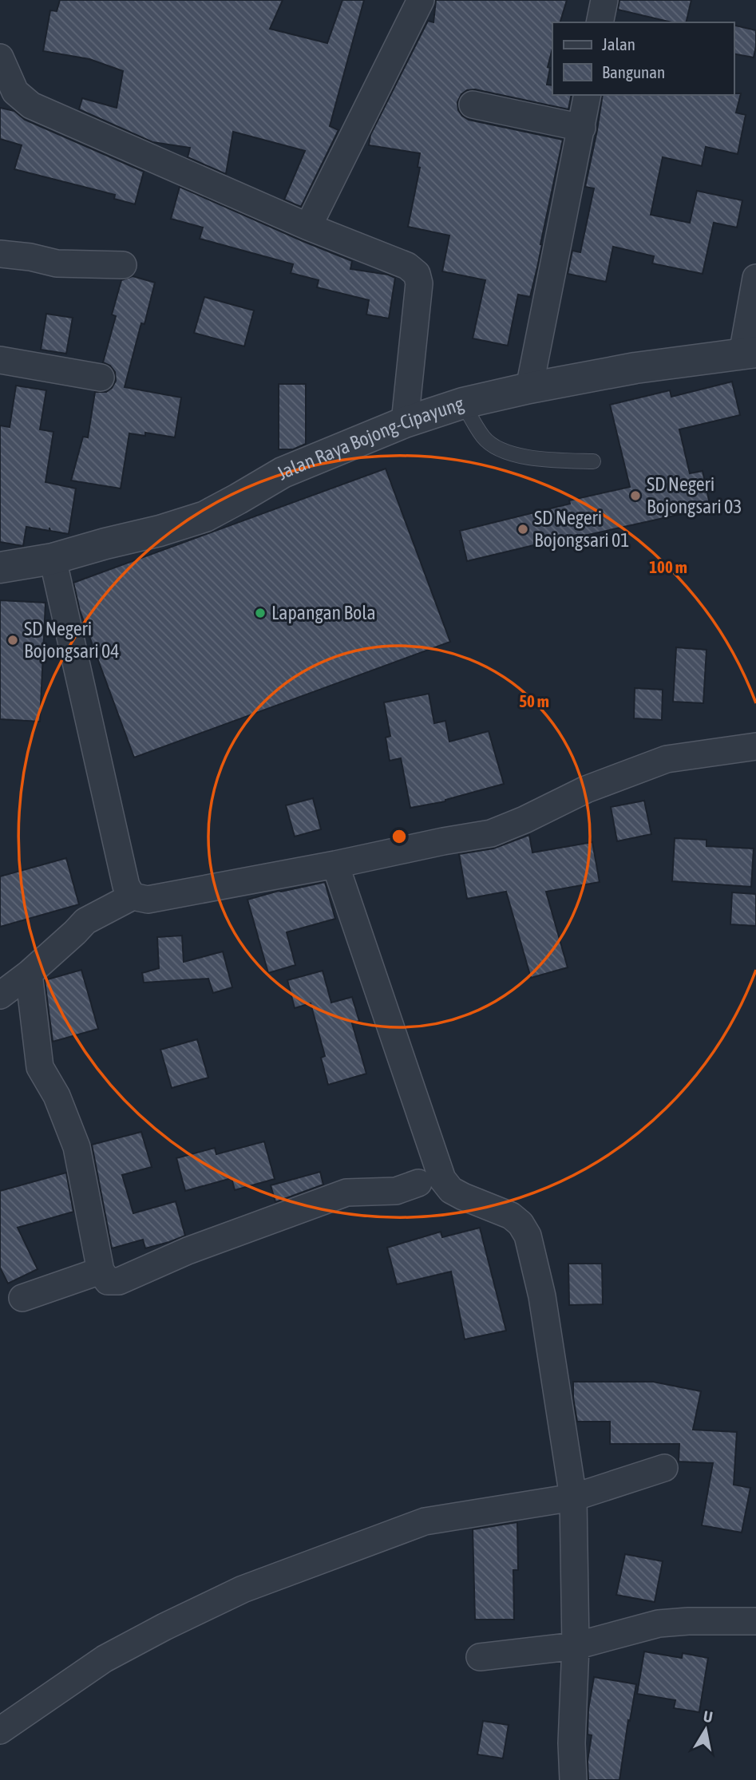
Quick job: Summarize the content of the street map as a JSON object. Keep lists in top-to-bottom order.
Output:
{
  "streets": {
    "street": ["Jalan Raya Bojong-Cipayung"]
  },
  "places": [
    "SD Negeri Bojongsari 03",
    "SD Negeri Bojongsari 01",
    "Lapangan Bola",
    "SD Negeri Bojongsari 04"
  ],
  "legend": ["Jalan", "Bangunan"],
  "north": "top",
  "rings": ["100 m", "50 m"]
}
